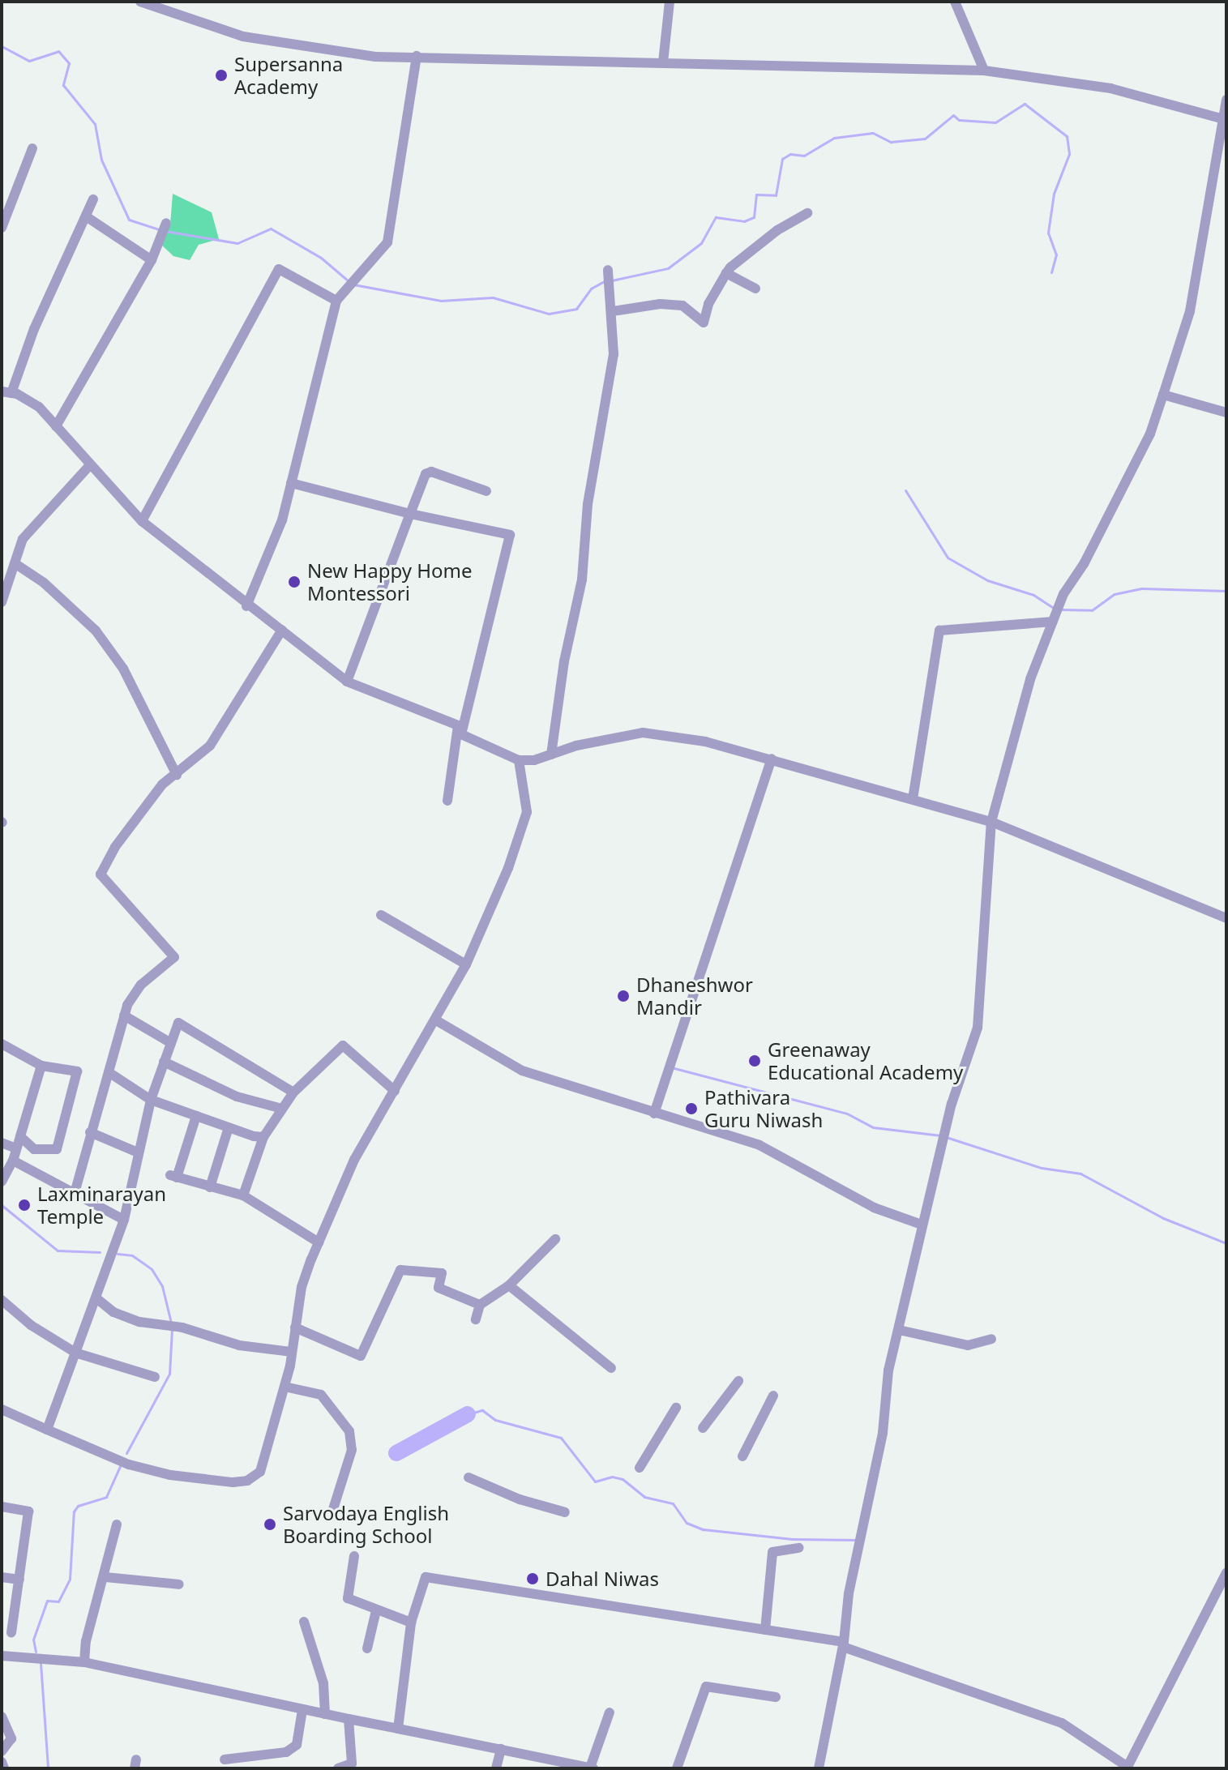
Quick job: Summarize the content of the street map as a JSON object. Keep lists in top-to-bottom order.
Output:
{
  "places": [
    "Supersanna Academy",
    "New Happy Home Montessori",
    "Dhaneshwor Mandir",
    "Greenaway Educational Academy",
    "Pathivara Guru Niwash",
    "Laxminarayan Temple",
    "Sarvodaya English Boarding School",
    "Dahal Niwas"
  ]
}
